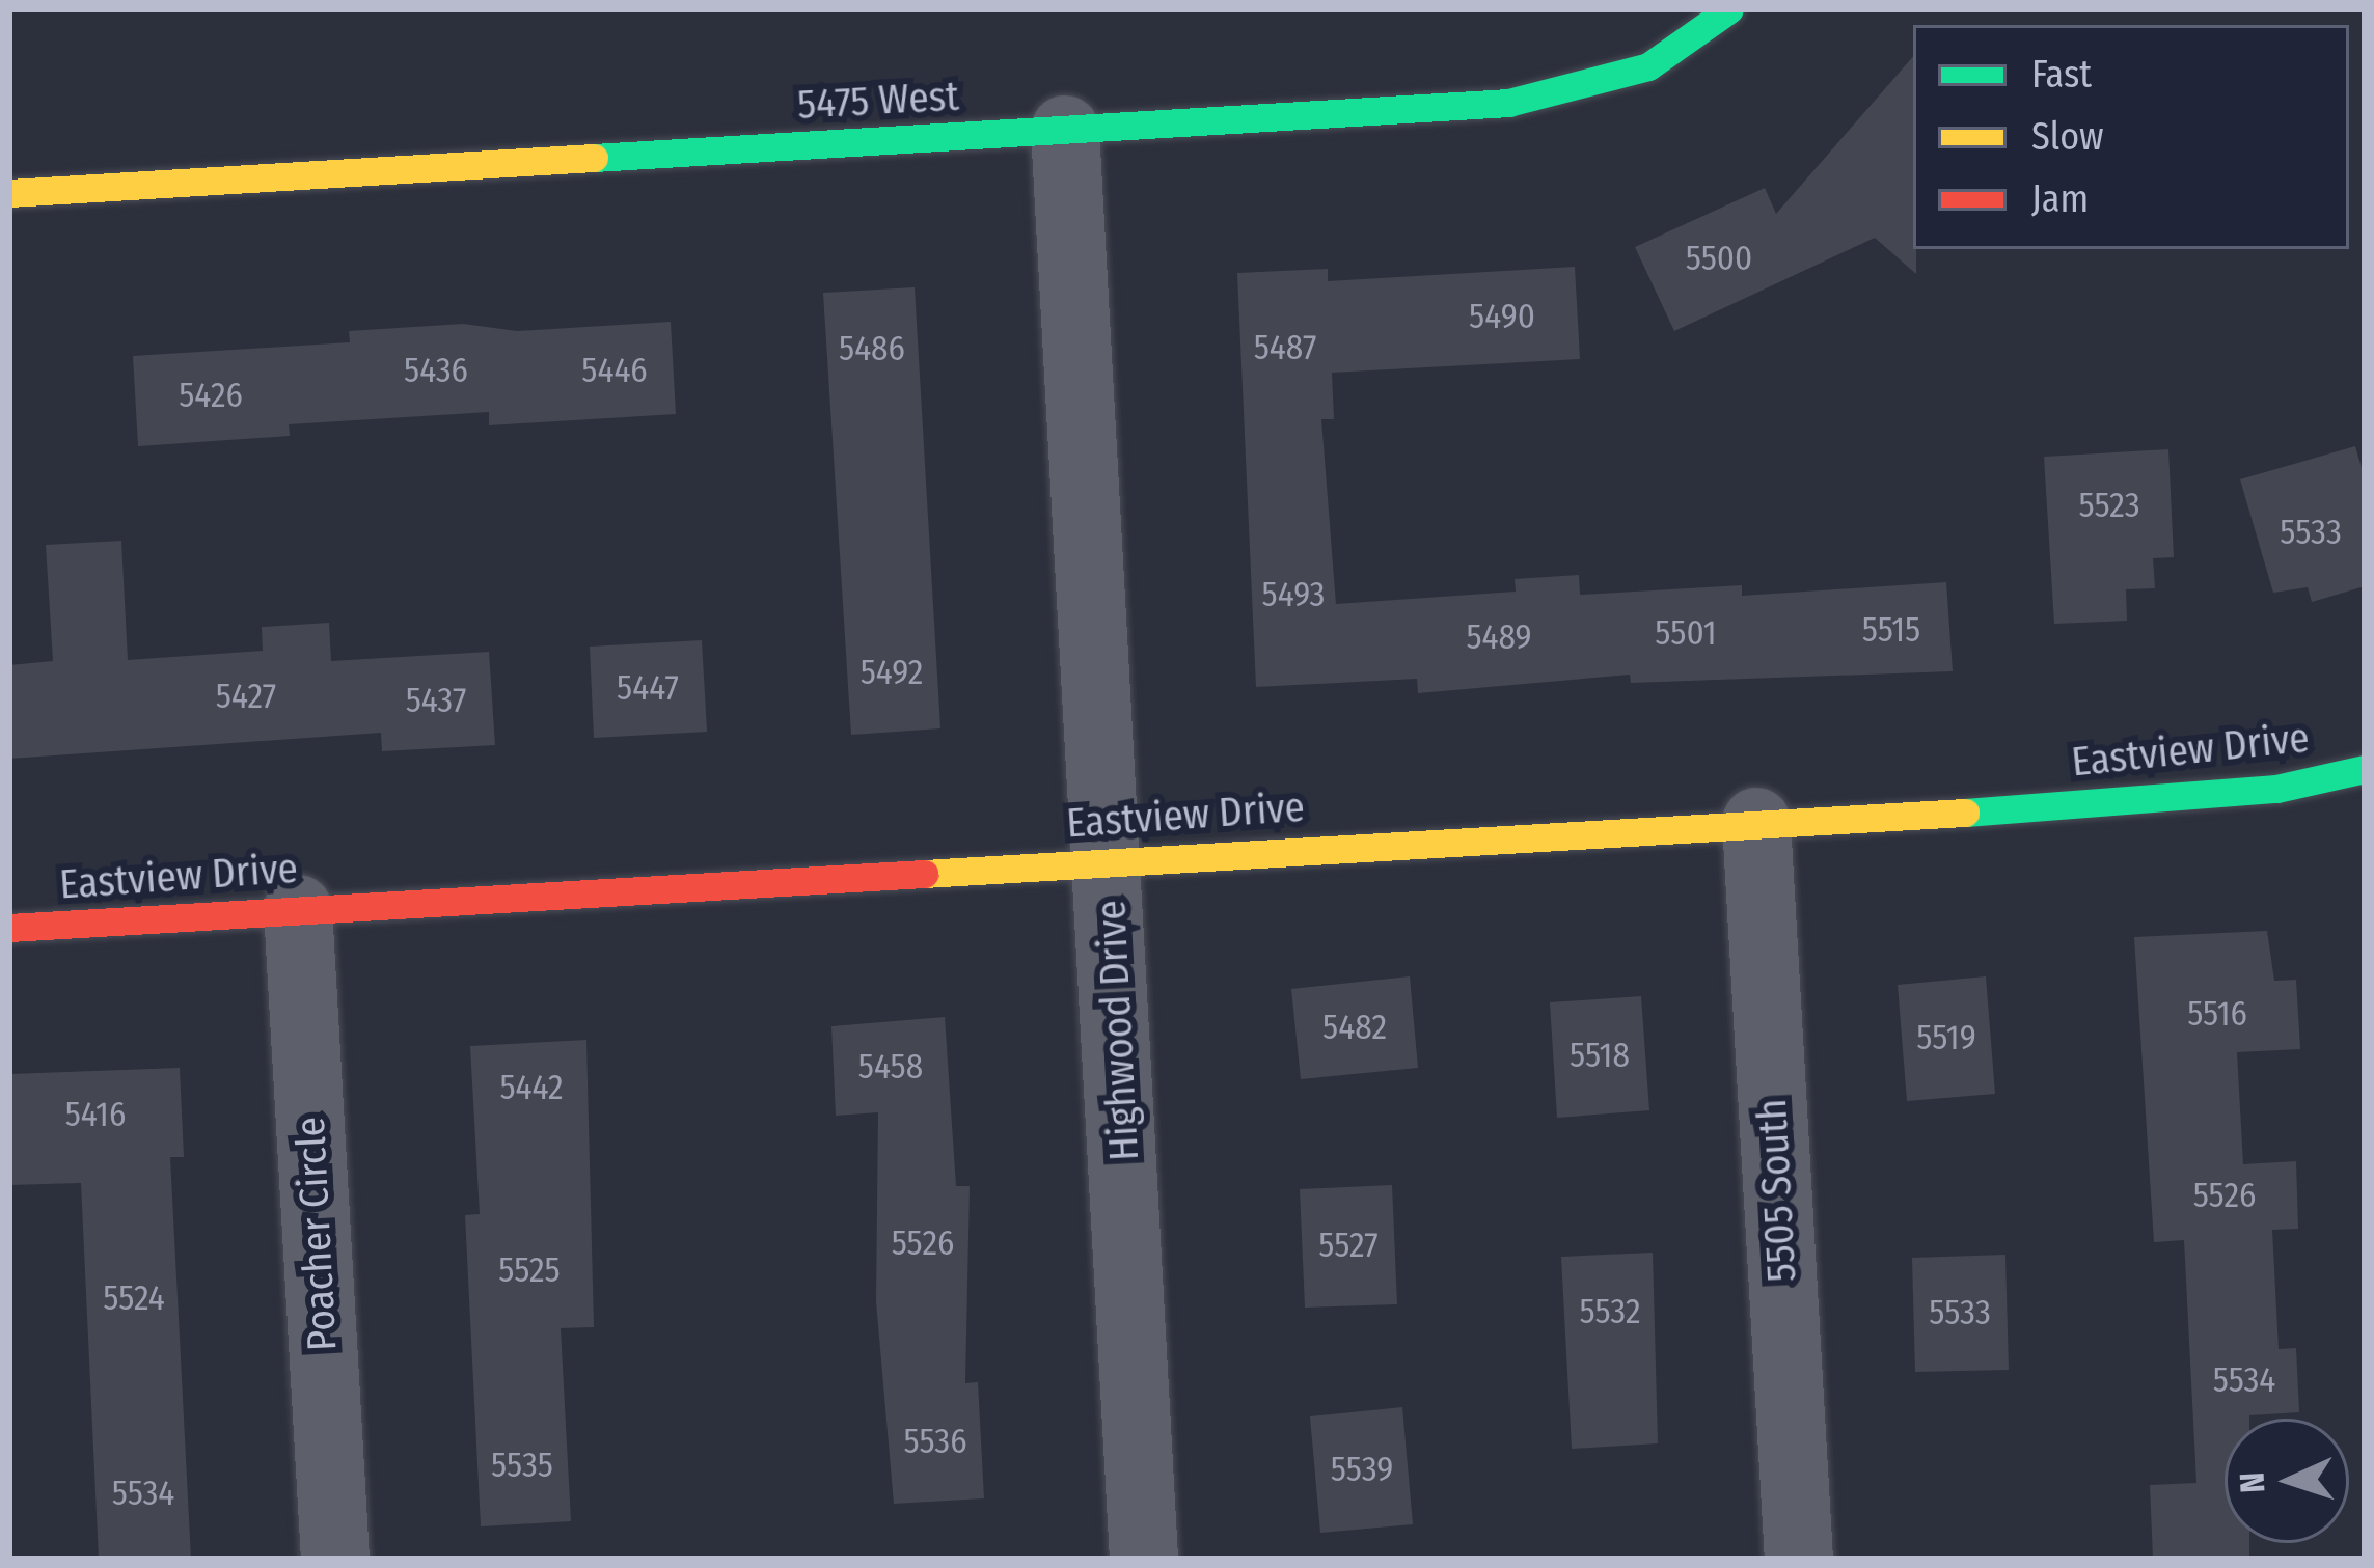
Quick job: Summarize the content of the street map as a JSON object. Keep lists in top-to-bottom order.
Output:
{
  "streets": {
    "street": [
      "5475 West",
      "Eastview Drive",
      "Highwood Drive",
      "5505 South",
      "Poacher Circle"
    ]
  },
  "crossings": [
    ["5475 West", "Highwood Drive"],
    ["Eastview Drive", "Highwood Drive"],
    ["Eastview Drive", "5505 South"],
    ["Eastview Drive", "Poacher Circle"]
  ],
  "house_numbers": [
    "5500",
    "5490",
    "5487",
    "5486",
    "5436",
    "5446",
    "5426",
    "5523",
    "5533",
    "5493",
    "5515",
    "5501",
    "5489",
    "5492",
    "5447",
    "5427",
    "5437",
    "5516",
    "5482",
    "5519",
    "5518",
    "5458",
    "5442",
    "5416",
    "5526",
    "5526",
    "5527",
    "5525",
    "5524",
    "5532",
    "5533",
    "5534",
    "5536",
    "5535",
    "5539",
    "5534"
  ],
  "legend": ["Fast", "Slow", "Jam"],
  "north": "left"
}
